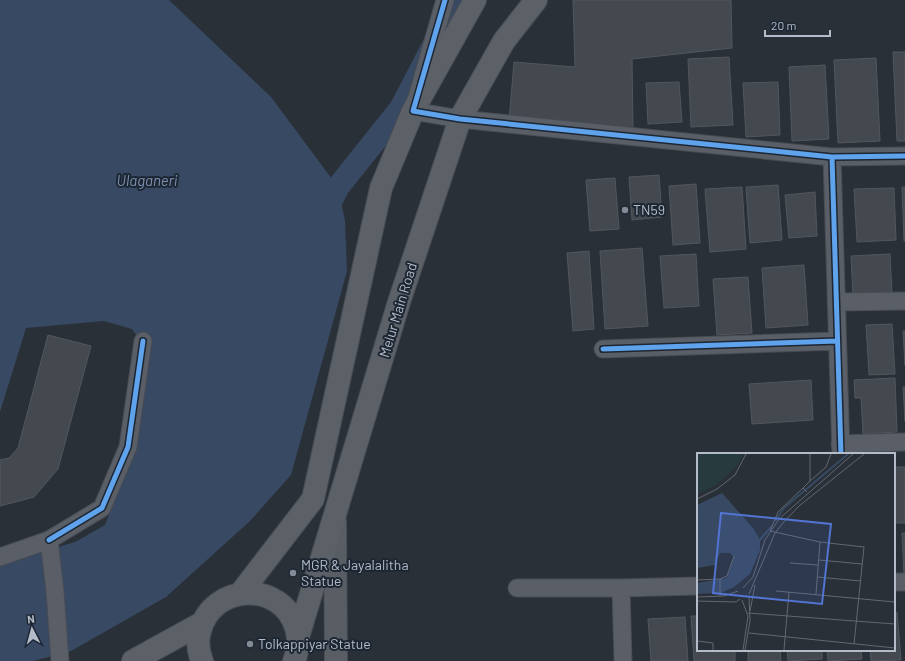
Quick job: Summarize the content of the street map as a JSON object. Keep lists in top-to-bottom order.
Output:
{
  "streets": {
    "main road": ["Melur Main Road"]
  },
  "water": ["Ulaganeri"],
  "places": ["TN59", "MGR & Jayalalitha Statue", "Tolkappiyar Statue"],
  "scale_bar": "20 m",
  "north": "top"
}
